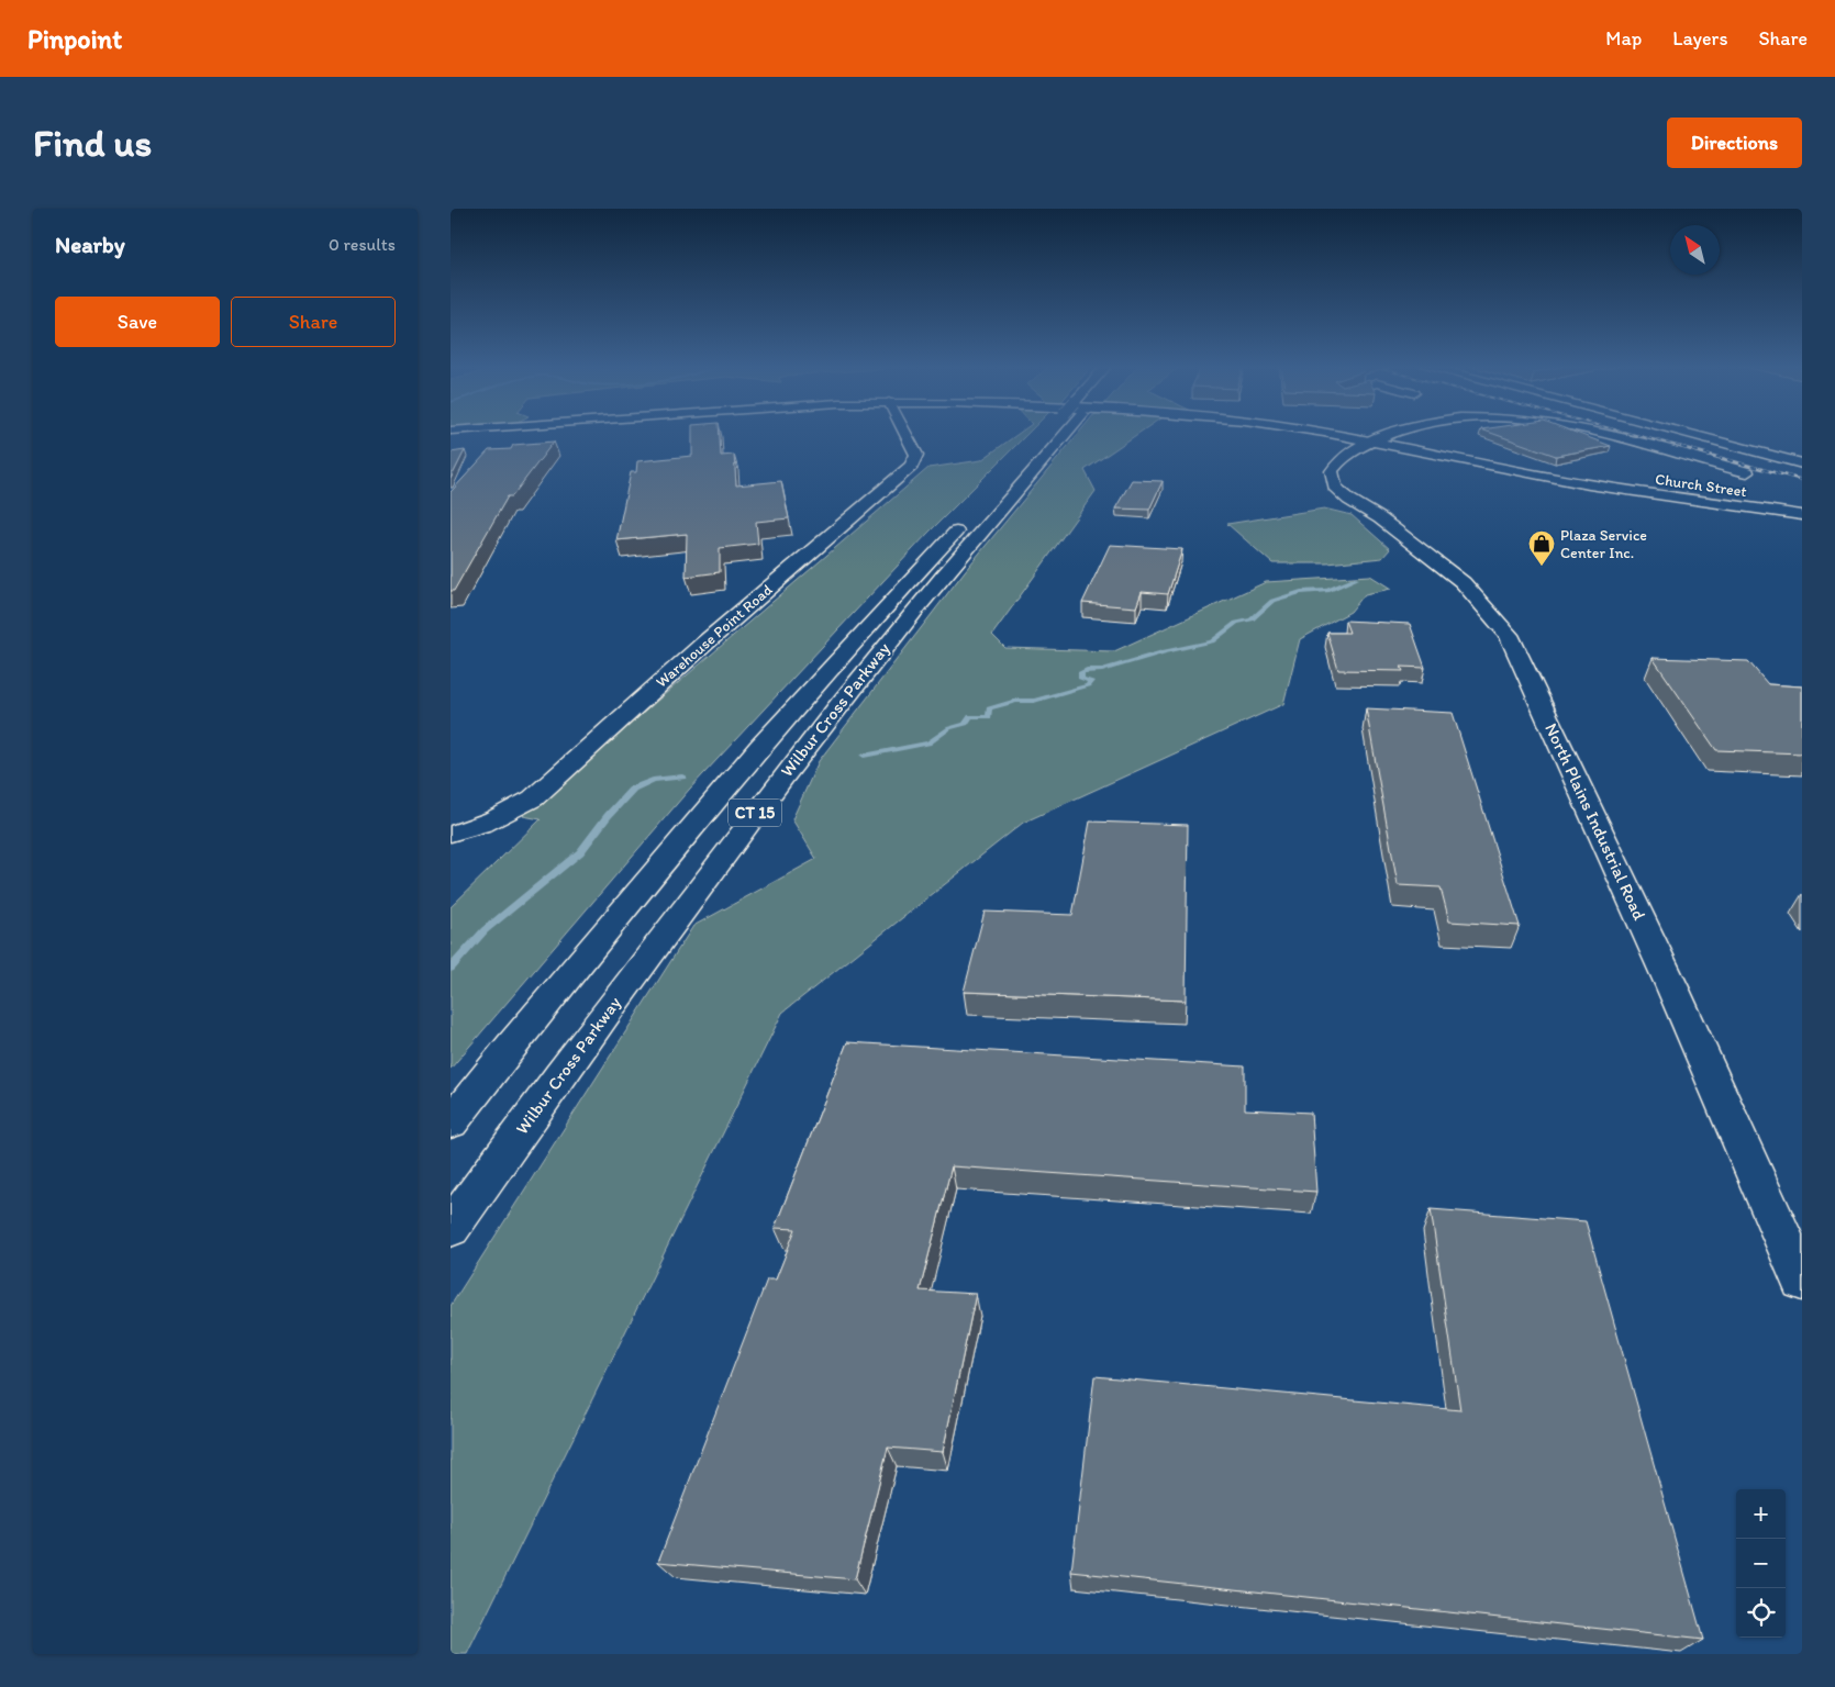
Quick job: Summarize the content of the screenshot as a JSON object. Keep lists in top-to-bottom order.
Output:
{
  "streets": {
    "main road": [
      "Church Street",
      "Warehouse Point Road",
      "Wilbur Cross Parkway",
      "CT 15",
      "North Plains Industrial Road"
    ]
  },
  "crossings": [
    ["Church Street", "North Plains Industrial Road"]
  ],
  "places": {
    "shop": ["Plaza Service Center Inc."]
  },
  "north": "top left",
  "page": {
    "header": "Pinpoint",
    "nav": ["Map", "Layers", "Share"],
    "buttons": [
      "Directions",
      ["Save", "Share"]
    ],
    "title": "Find us",
    "heading": ["Nearby", "0 results"],
    "map_buttons": ["+", "−"]
  }
}
